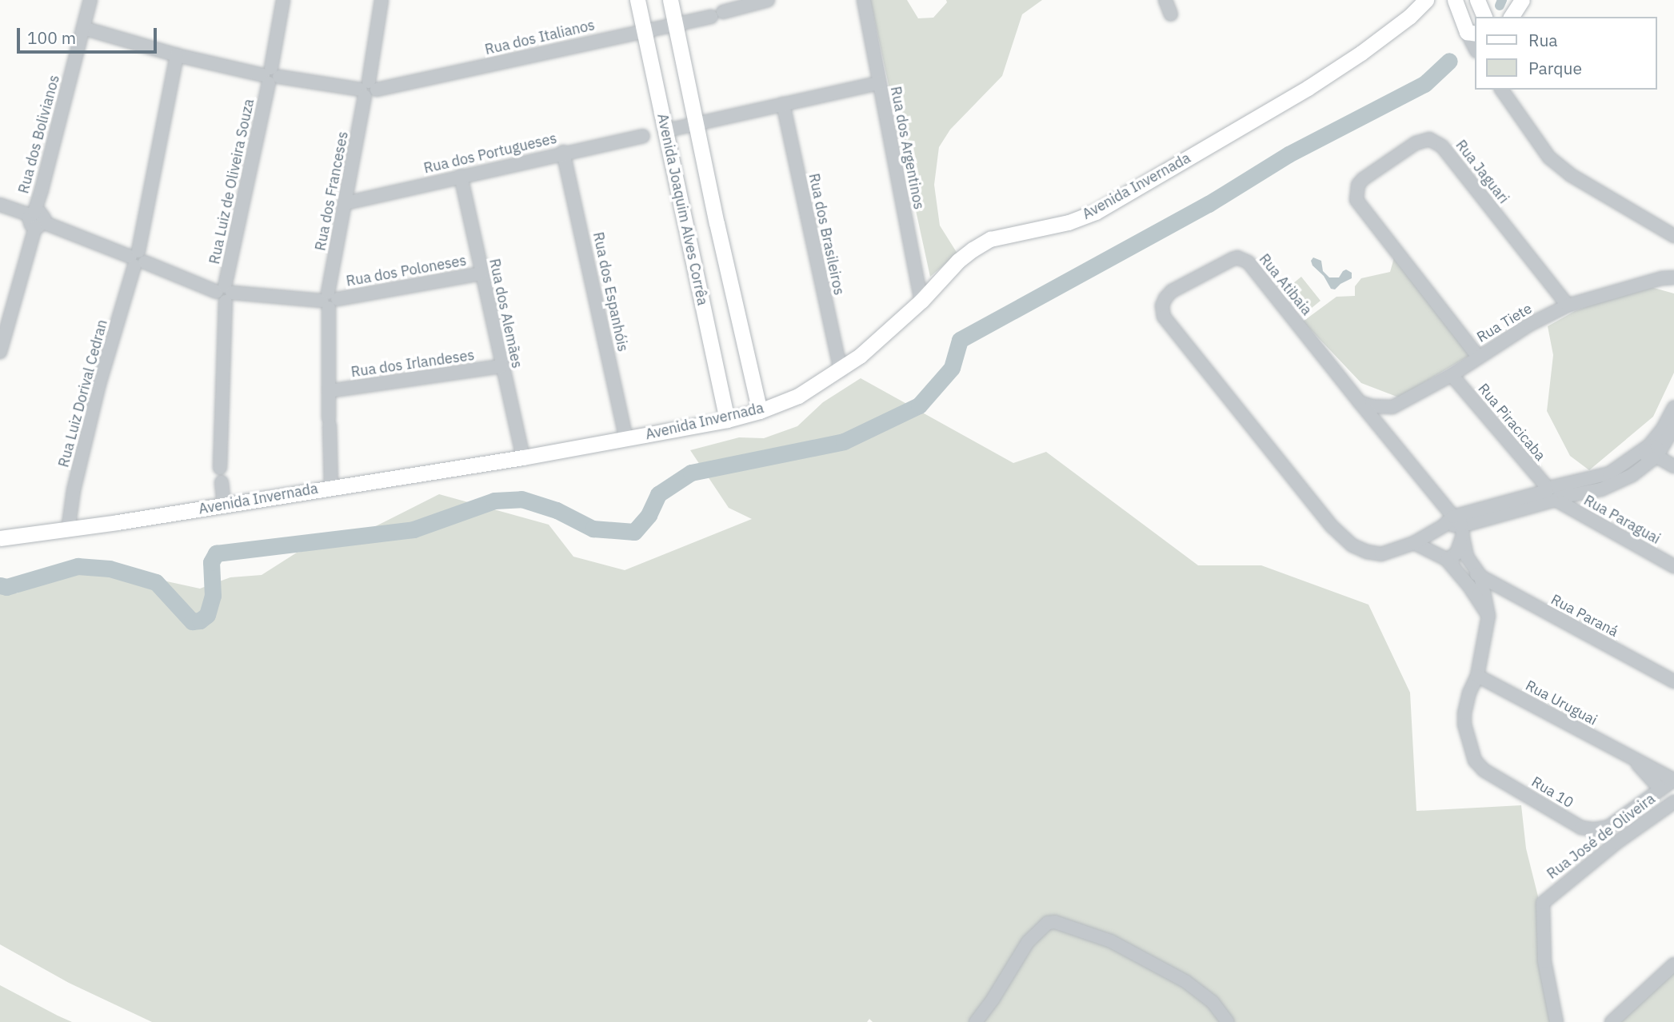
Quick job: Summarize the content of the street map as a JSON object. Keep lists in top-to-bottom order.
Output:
{
  "streets": {
    "main road": ["Avenida Invernada", "Avenida Joaquim Alves Corrêa"],
    "street": [
      "Rua dos Italianos",
      "Rua dos Bolivianos",
      "Rua dos Argentinos",
      "Rua dos Portugueses",
      "Rua Jaguari",
      "Rua Luiz de Oliveira Souza",
      "Rua dos Franceses",
      "Rua dos Brasileiros",
      "Rua dos Poloneses",
      "Rua Atibaia",
      "Rua dos Espanhóis",
      "Rua dos Alemães",
      "Rua Tiete",
      "Rua dos Irlandeses",
      "Rua Luiz Dorival Cedran",
      "Rua Piracicaba",
      "Rua Paraguai",
      "Rua Paraná",
      "Rua Uruguai",
      "Rua 10",
      "Rua José de Oliveira"
    ]
  },
  "crossings": [
    ["Rua dos Italianos", "Rua dos Bolivianos"],
    ["Rua dos Italianos", "Rua Luiz de Oliveira Souza"],
    ["Rua dos Italianos", "Rua dos Franceses"],
    ["Rua dos Italianos", "Avenida Joaquim Alves Corrêa"],
    ["Rua dos Italianos", "Rua Luiz Dorival Cedran"],
    ["Rua dos Bolivianos", "Rua dos Poloneses"],
    ["Rua dos Argentinos", "Avenida Invernada"],
    ["Rua dos Portugueses", "Rua dos Franceses"],
    ["Rua dos Portugueses", "Rua dos Espanhóis"],
    ["Rua dos Portugueses", "Rua dos Alemães"],
    ["Rua Jaguari", "Rua Tiete"],
    ["Rua Luiz de Oliveira Souza", "Rua dos Poloneses"],
    ["Avenida Invernada", "Rua dos Franceses"],
    ["Avenida Invernada", "Avenida Joaquim Alves Corrêa"],
    ["Avenida Invernada", "Rua dos Brasileiros"],
    ["Avenida Invernada", "Rua dos Espanhóis"],
    ["Avenida Invernada", "Rua dos Alemães"],
    ["Avenida Invernada", "Rua Luiz Dorival Cedran"],
    ["Rua dos Franceses", "Rua dos Poloneses"],
    ["Rua dos Franceses", "Rua dos Irlandeses"],
    ["Rua dos Poloneses", "Rua dos Alemães"],
    ["Rua dos Poloneses", "Rua Luiz Dorival Cedran"],
    ["Rua Atibaia", "Rua Tiete"],
    ["Rua Atibaia", "Rua Paraná"],
    ["Rua dos Alemães", "Rua dos Irlandeses"],
    ["Rua Tiete", "Rua Piracicaba"],
    ["Rua Piracicaba", "Rua Paraguai"],
    ["Rua Uruguai", "Rua 10"]
  ],
  "legend": ["Rua", "Parque"],
  "scale_bar": "100 m"
}
